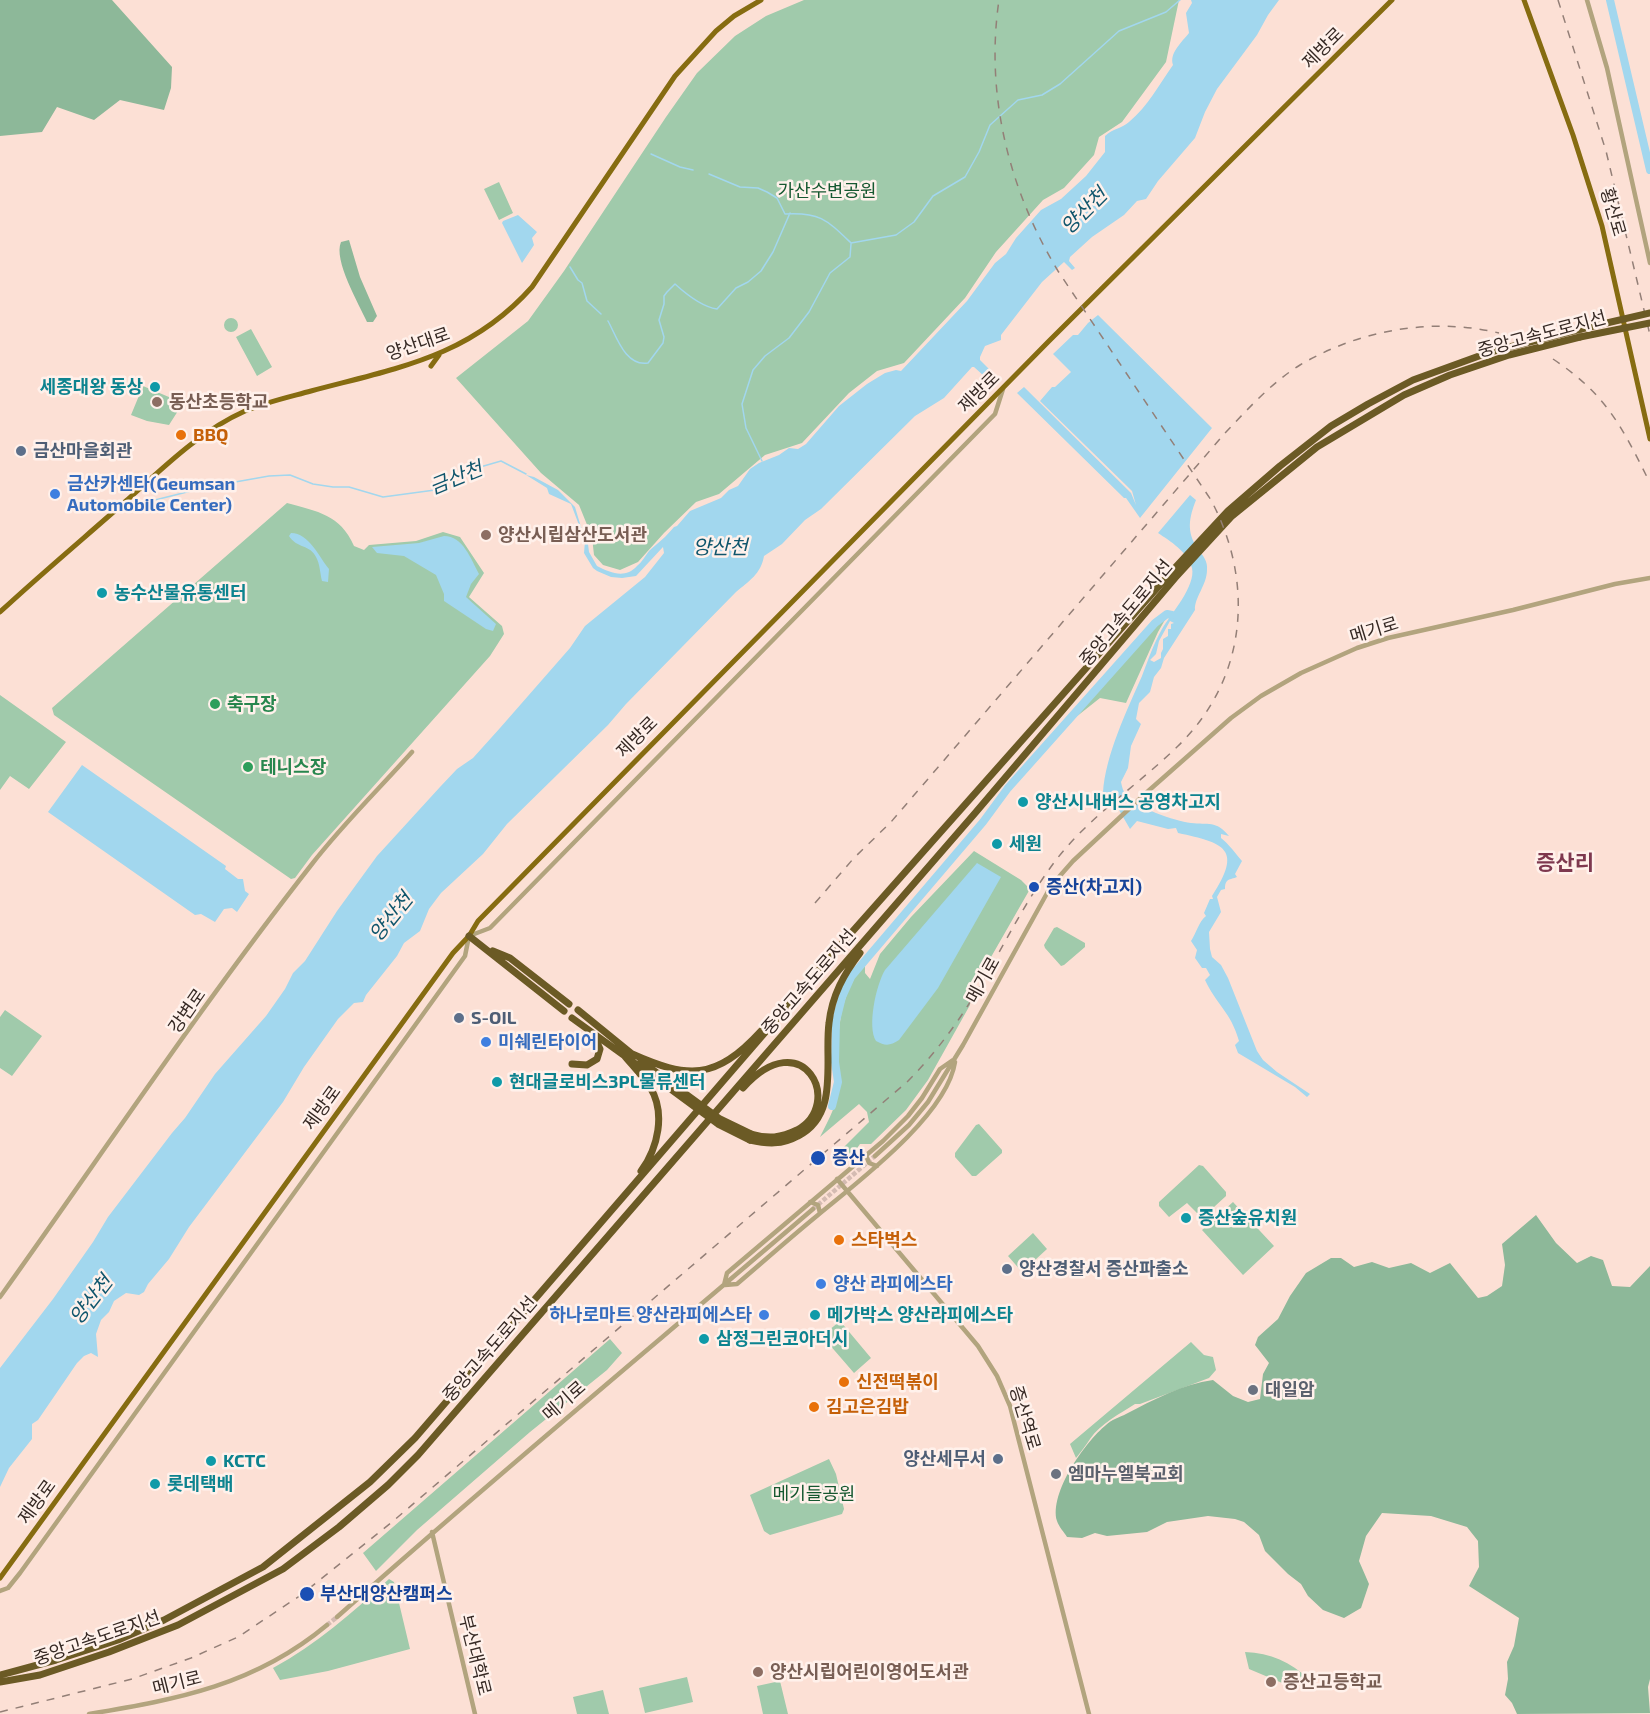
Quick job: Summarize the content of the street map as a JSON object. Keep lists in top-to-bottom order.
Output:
{
  "streets": {
    "highway": ["중앙고속도로지선"],
    "main road": ["제방로", "황산로", "양산대로"],
    "street": [
      "메기로",
      "강변로",
      "증산역로",
      "부산대학로"
    ]
  },
  "crossings": [
    ["메기로", "부산대학로"]
  ],
  "districts": ["증산리"],
  "water": ["양산천", "금산천"],
  "parks": ["가산수변공원", "메기들공원"],
  "places": [
    "세종대왕 동상",
    "동산초등학교",
    "BBQ",
    "금산마을회관",
    "금산카센타(Geumsan Automobile Center)",
    "양산시립삼산도서관",
    "농수산물유통센터",
    "축구장",
    "테니스장",
    "양산시내버스 공영차고지",
    "세원",
    "증산(차고지)",
    "S-OIL",
    "미쉐린타이어",
    "현대글로비스3PL물류센터",
    "증산",
    "증산숲유치원",
    "스타벅스",
    "양산경찰서 증산파출소",
    "양산 라피에스타",
    "하나로마트 양산라피에스타",
    "메가박스 양산라피에스타",
    "삼정그린코아더시",
    "신전떡볶이",
    "대일암",
    "김고은김밥",
    "양산세무서",
    "KCTC",
    "엠마누엘북교회",
    "롯데택배",
    "부산대양산캠퍼스",
    "양산시립어린이영어도서관",
    "증산고등학교"
  ]
}
